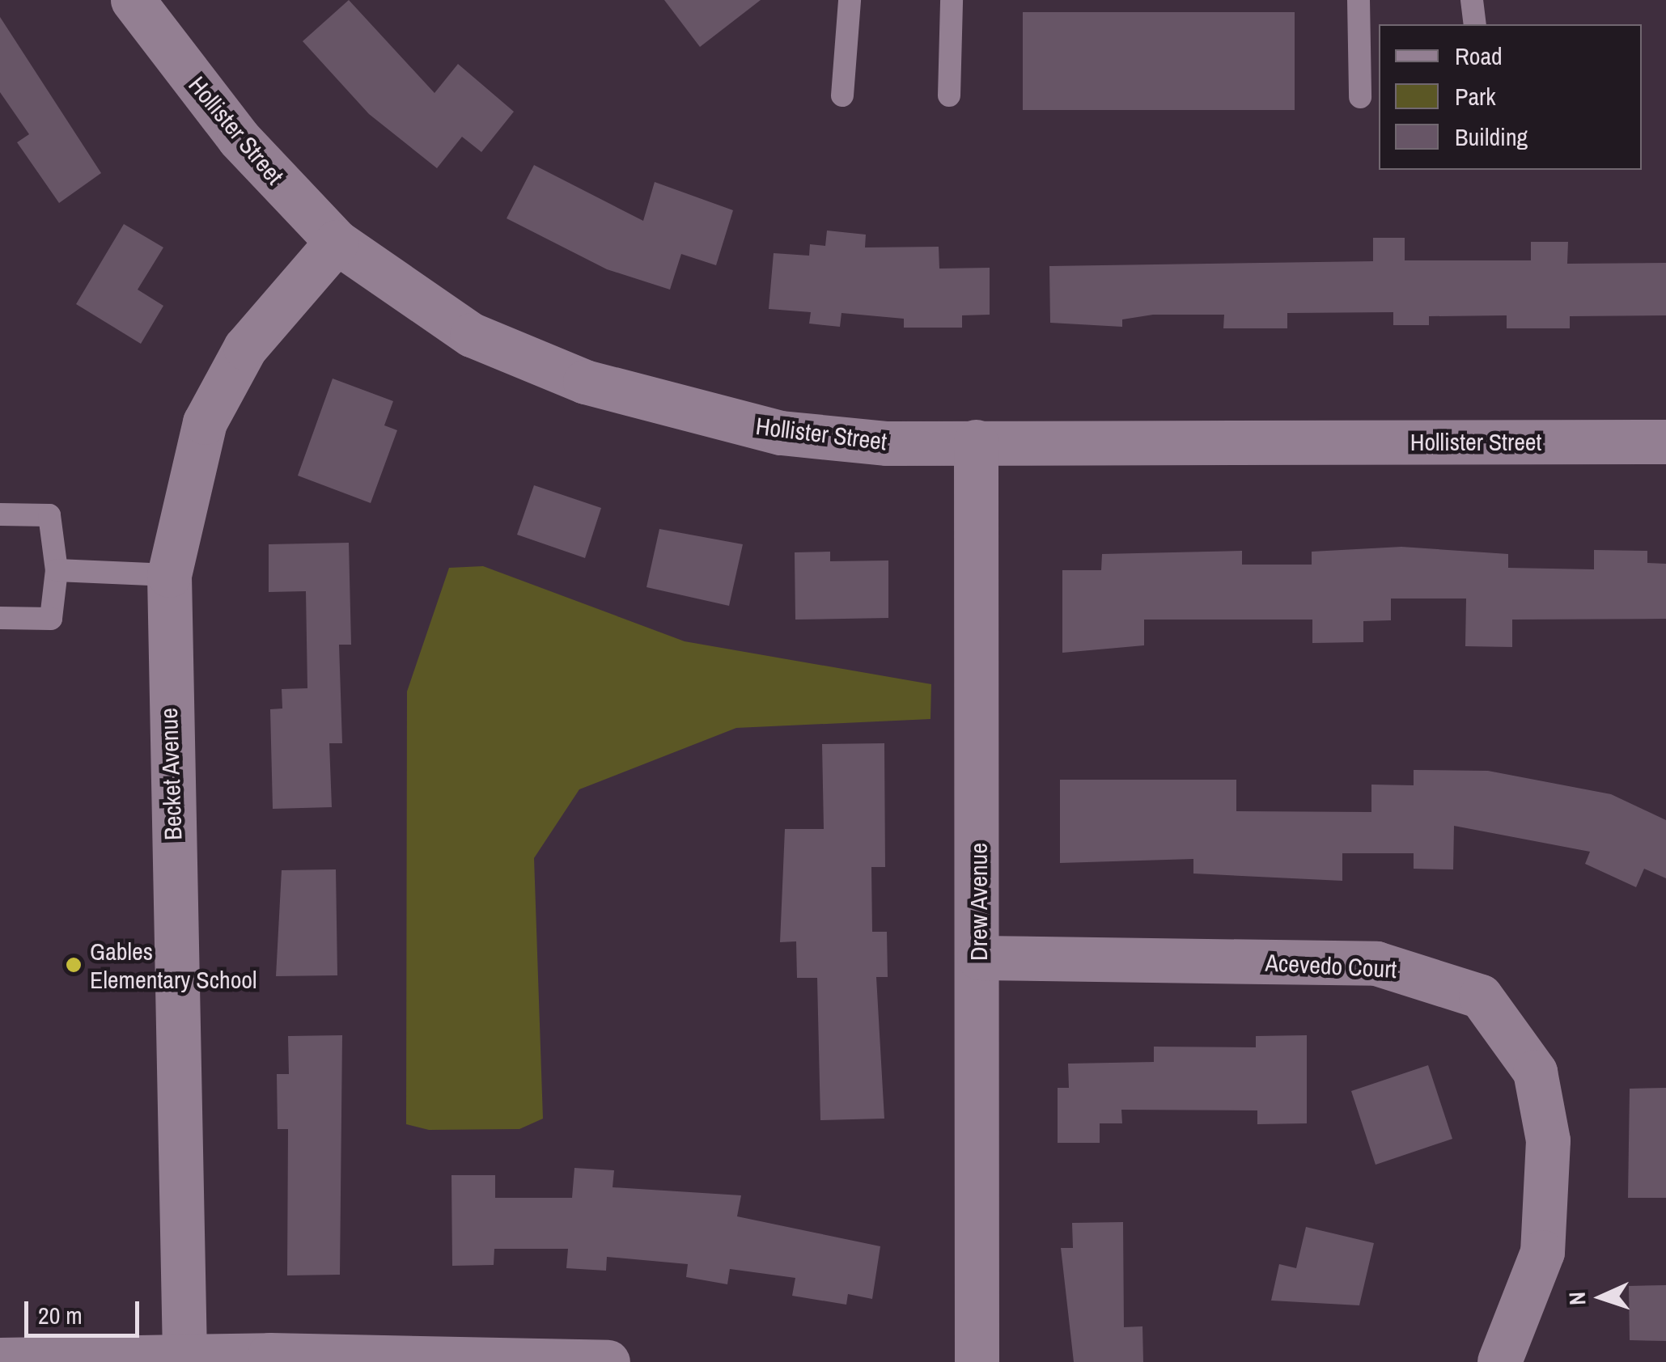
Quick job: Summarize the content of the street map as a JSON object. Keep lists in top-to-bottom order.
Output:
{
  "streets": {
    "street": [
      "Hollister Street",
      "Becket Avenue",
      "Drew Avenue",
      "Acevedo Court"
    ]
  },
  "crossings": [
    ["Hollister Street", "Becket Avenue"],
    ["Hollister Street", "Drew Avenue"],
    ["Drew Avenue", "Acevedo Court"]
  ],
  "places": ["Gables Elementary School"],
  "legend": ["Road", "Park", "Building"],
  "scale_bar": "20 m",
  "north": "left"
}
